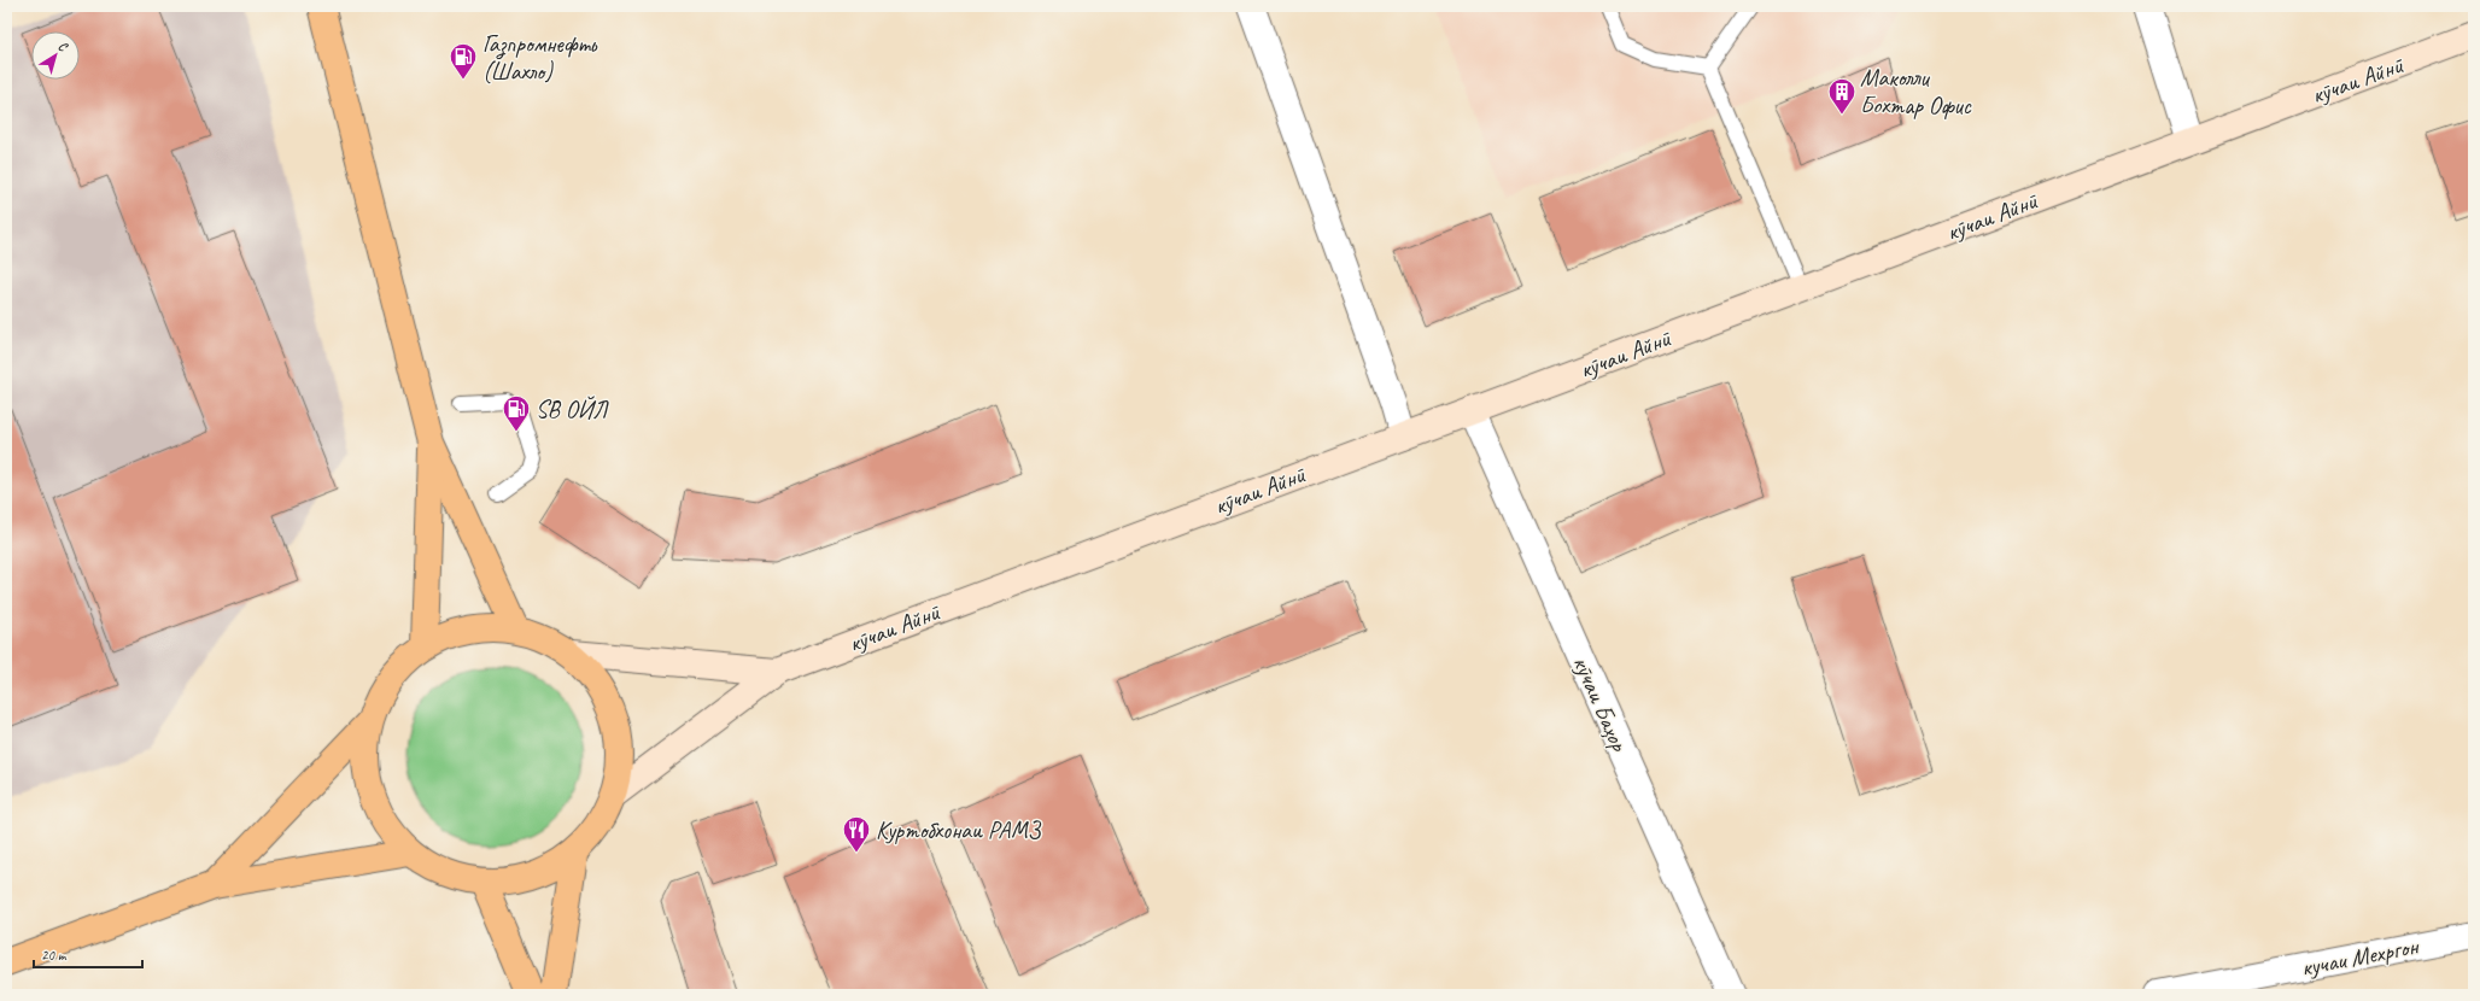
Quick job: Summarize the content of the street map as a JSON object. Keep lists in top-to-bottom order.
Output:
{
  "streets": {
    "main road": ["кӯчаи Айнӣ"],
    "street": ["кӯчаи Баҳор", "кучаи Мехргон"]
  },
  "crossings": [
    ["кӯчаи Айнӣ", "кӯчаи Баҳор"]
  ],
  "places": {
    "fuel station": ["Газпромнефть (Шахло)", "SB ОЙЛ"],
    "building": ["Маколли Бохтар Офис"],
    "restaurant": ["Куртобхонаи РАМЗ"]
  },
  "scale_bar": "20 m",
  "north": "top right"
}
